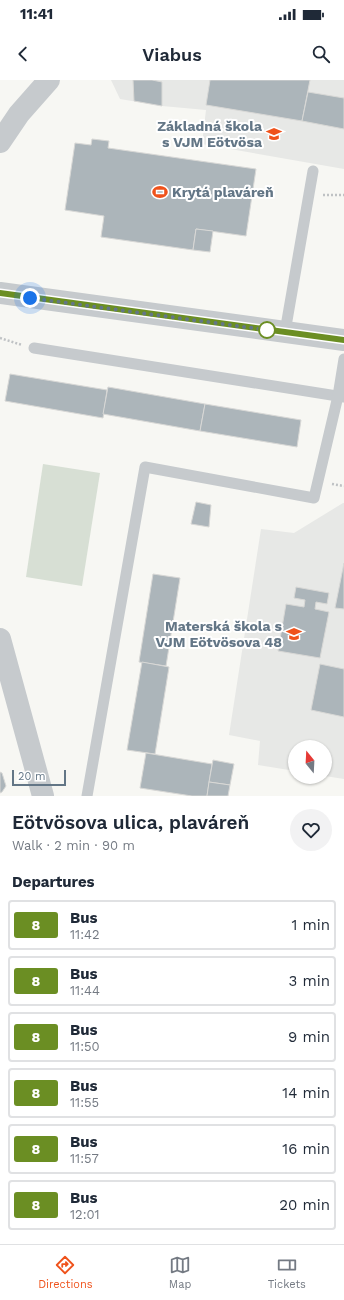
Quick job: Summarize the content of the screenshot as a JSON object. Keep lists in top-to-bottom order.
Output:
{
  "places": {
    "school or university": ["Základná škola s VJM Eötvösa", "Materská škola s VJM Eötvösova 48"],
    "sports": ["Krytá plaváreň"]
  },
  "lines": ["bus line 8"],
  "scale_bar": "20 m",
  "north": "top",
  "page": {
    "status": "11:41",
    "header": "Viabus",
    "scale": "20 m",
    "heading": [
      ["Eötvösova ulica, plaváreň", "Walk · 2 min · 90 m"],
      "Departures"
    ],
    "list": [
      {
        "mark": "8",
        "name": "Bus",
        "note": "11:42",
        "value": "1 min"
      },
      {
        "mark": "8",
        "name": "Bus",
        "note": "11:44",
        "value": "3 min"
      },
      {
        "mark": "8",
        "name": "Bus",
        "note": "11:50",
        "value": "9 min"
      },
      {
        "mark": "8",
        "name": "Bus",
        "note": "11:55",
        "value": "14 min"
      },
      {
        "mark": "8",
        "name": "Bus",
        "note": "11:57",
        "value": "16 min"
      },
      {
        "mark": "8",
        "name": "Bus",
        "note": "12:01",
        "value": "20 min"
      }
    ],
    "tabs": ["Directions", "Map", "Tickets"]
  }
}
